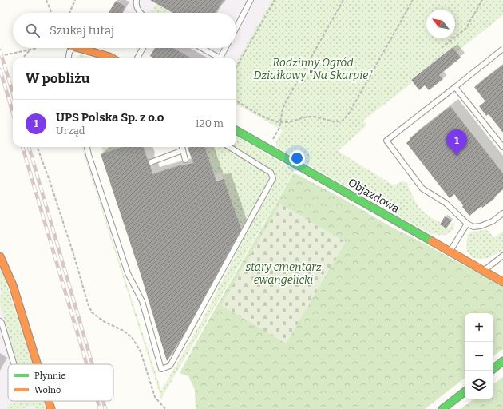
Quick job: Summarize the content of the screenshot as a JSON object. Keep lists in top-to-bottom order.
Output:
{
  "streets": {
    "street": ["Objazdowa"]
  },
  "parks": ["Rodzinny Ogród Działkowy \"Na Skarpie\"", "stary cmentarz ewangelicki"],
  "legend": ["Płynnie", "Wolno"],
  "north": "top left",
  "page": {
    "search": "Szukaj tutaj",
    "heading": "W pobliżu",
    "list": [
      {
        "mark": "1",
        "name": "UPS Polska Sp. z o.o",
        "note": "Urząd",
        "value": "120 m"
      }
    ],
    "pins": "1",
    "map_buttons": ["+", "−"]
  }
}
